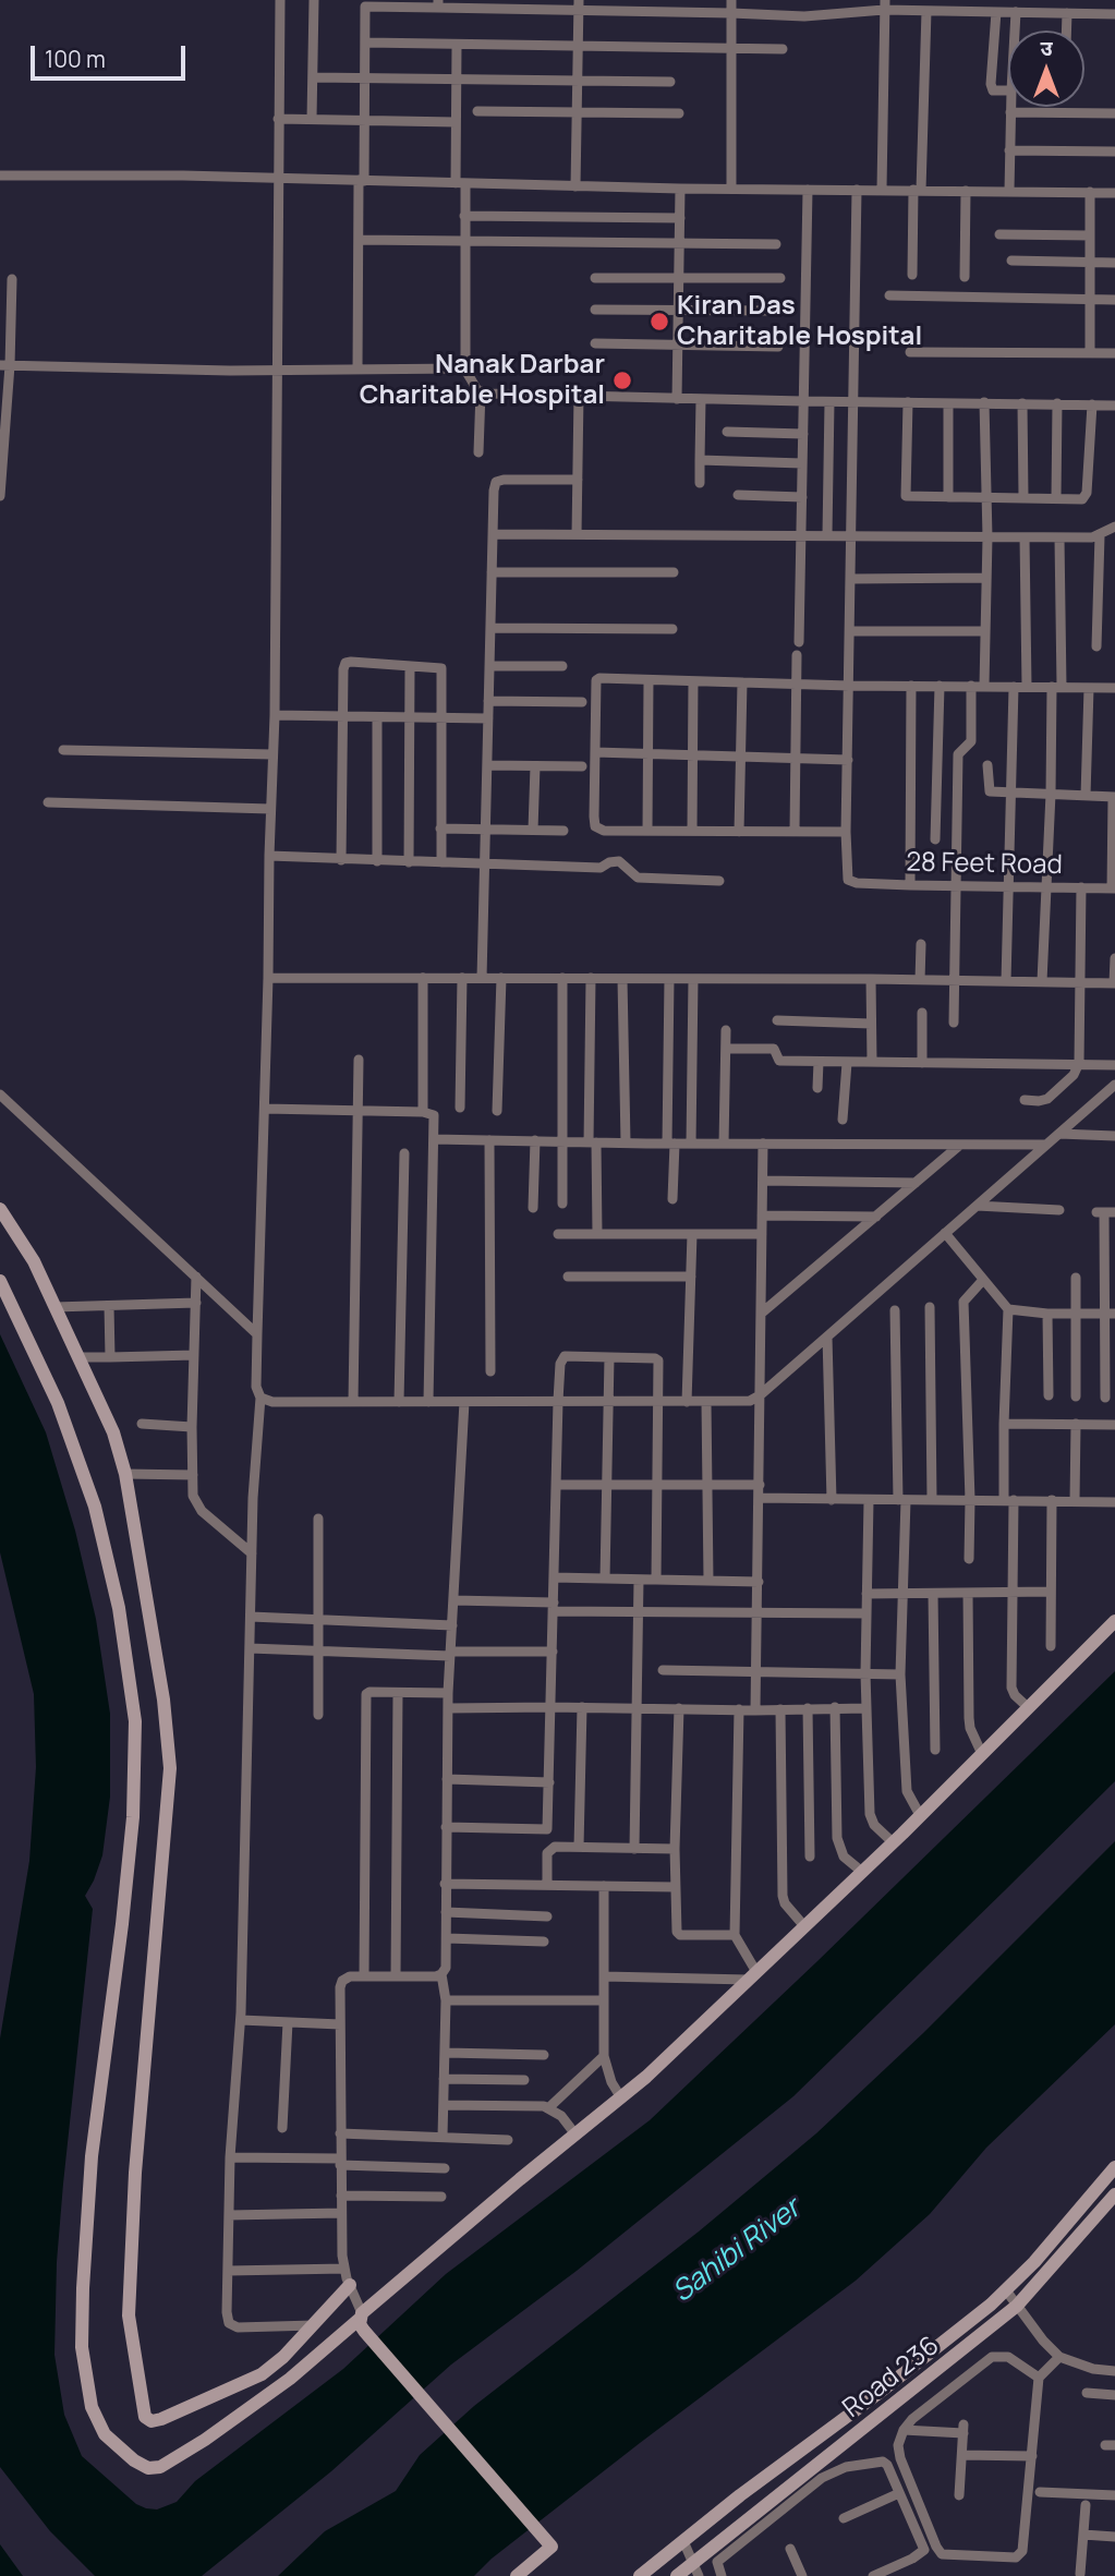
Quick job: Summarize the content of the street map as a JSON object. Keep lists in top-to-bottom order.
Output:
{
  "streets": {
    "street": ["28 Feet Road", "Road 236"]
  },
  "water": ["Sahibi River"],
  "places": ["Kiran Das Charitable Hospital", "Nanak Darbar Charitable Hospital"],
  "scale_bar": "100 m",
  "north": "top"
}
